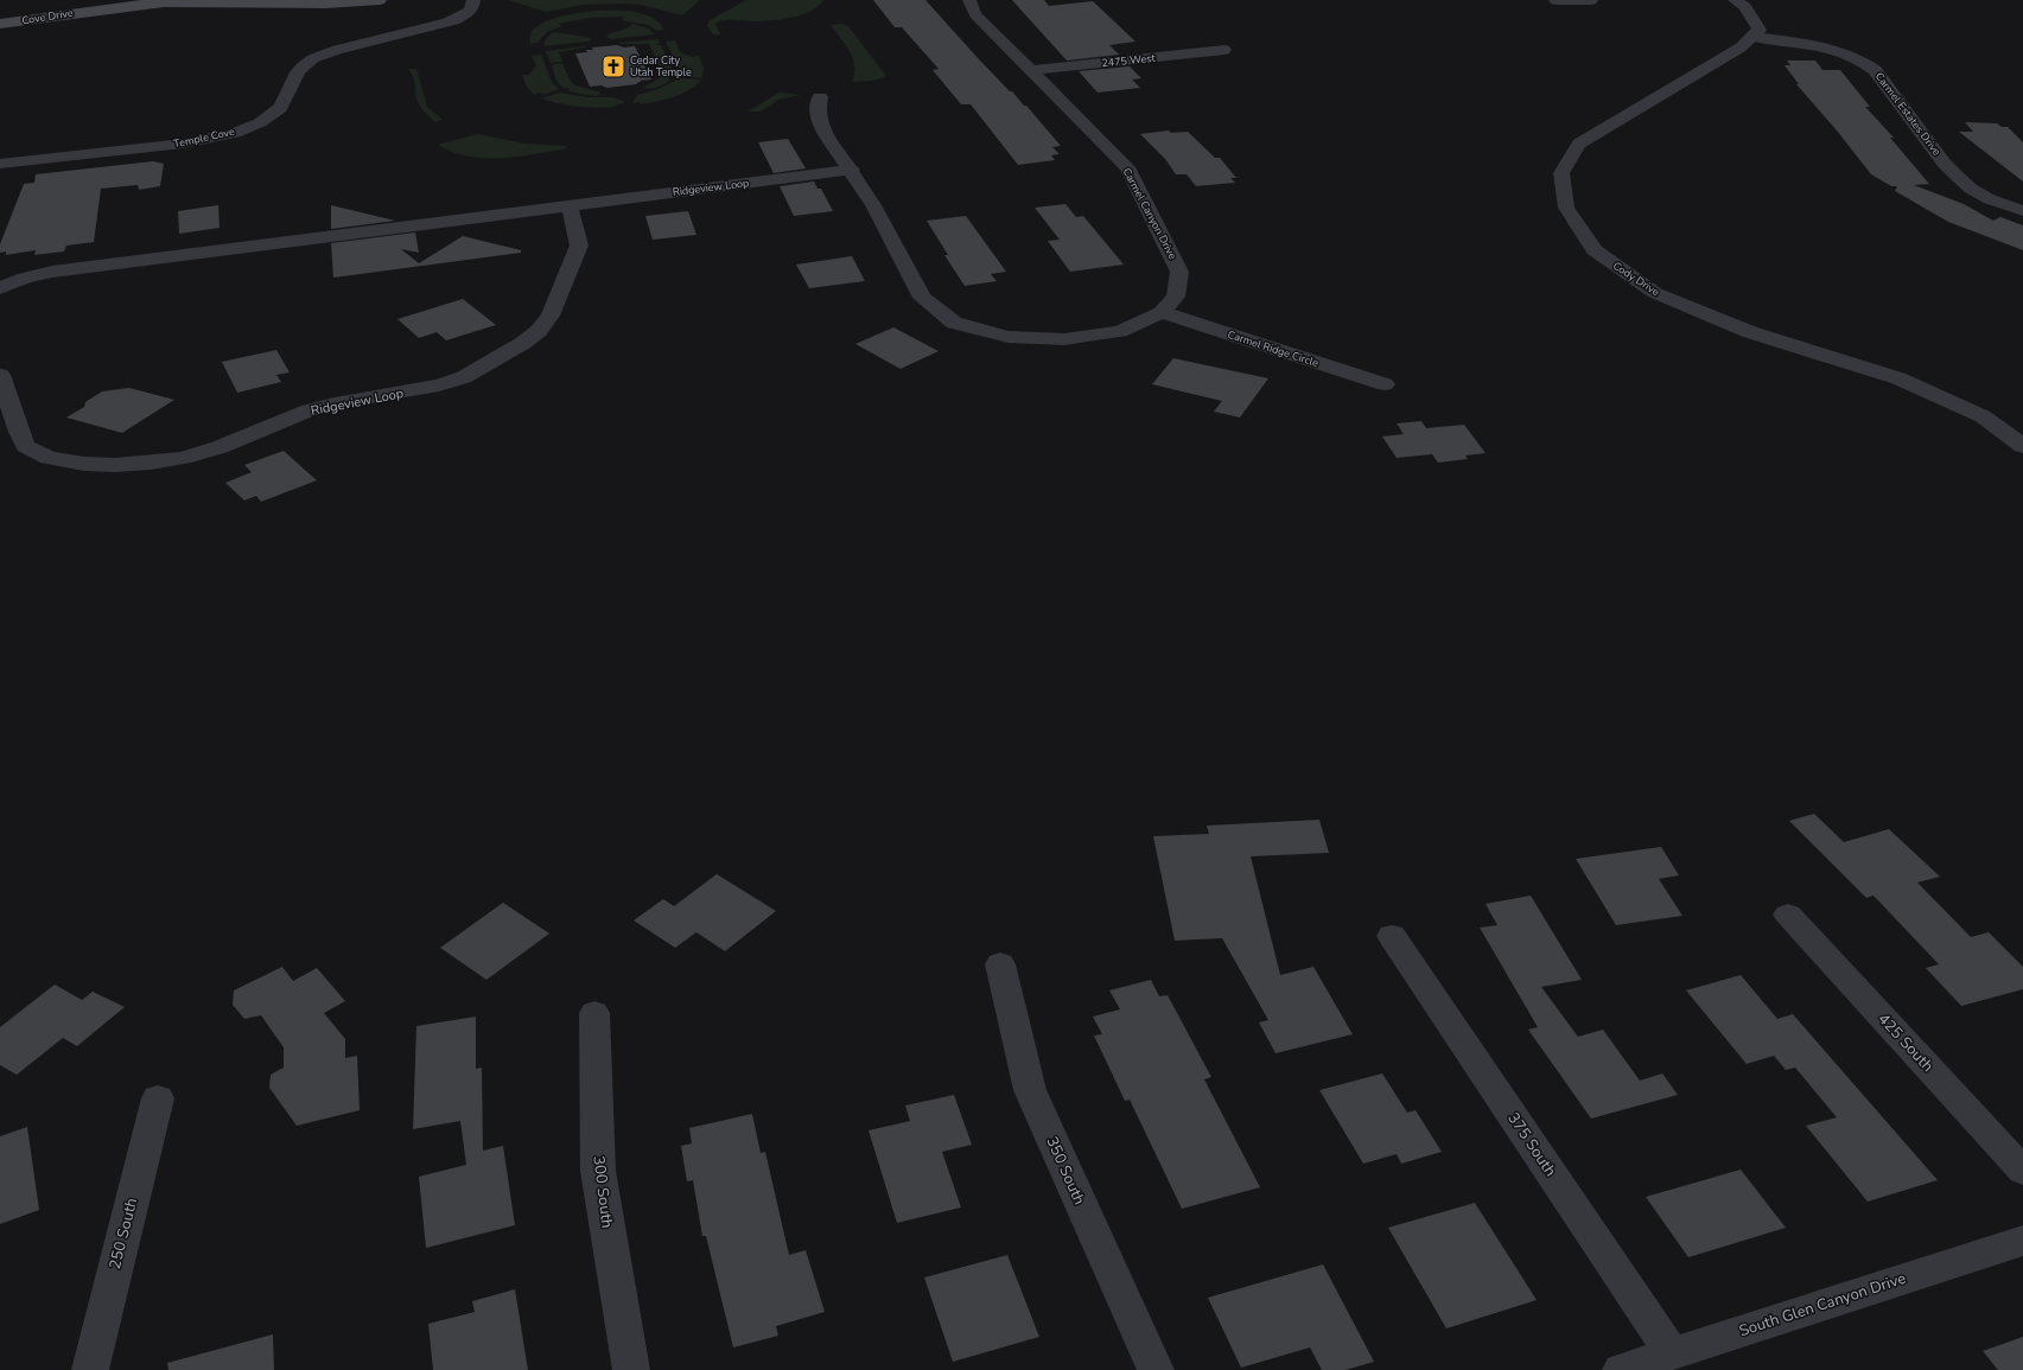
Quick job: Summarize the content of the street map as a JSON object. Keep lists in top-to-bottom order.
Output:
{
  "streets": {
    "main road": ["Cove Drive"],
    "street": [
      "2475 West",
      "Carmel Estates Drive",
      "Temple Cove",
      "Ridgeview Loop",
      "Carmel Canyon Drive",
      "Cody Drive",
      "Carmel Ridge Circle",
      "425 South",
      "375 South",
      "350 South",
      "300 South",
      "250 South",
      "South Glen Canyon Drive"
    ]
  },
  "crossings": [
    ["2475 West", "Carmel Canyon Drive"],
    ["Carmel Estates Drive", "Cody Drive"],
    ["Ridgeview Loop", "Carmel Canyon Drive"],
    ["Carmel Canyon Drive", "Carmel Ridge Circle"],
    ["375 South", "South Glen Canyon Drive"]
  ],
  "places": {
    "church": ["Cedar City Utah Temple"]
  }
}
